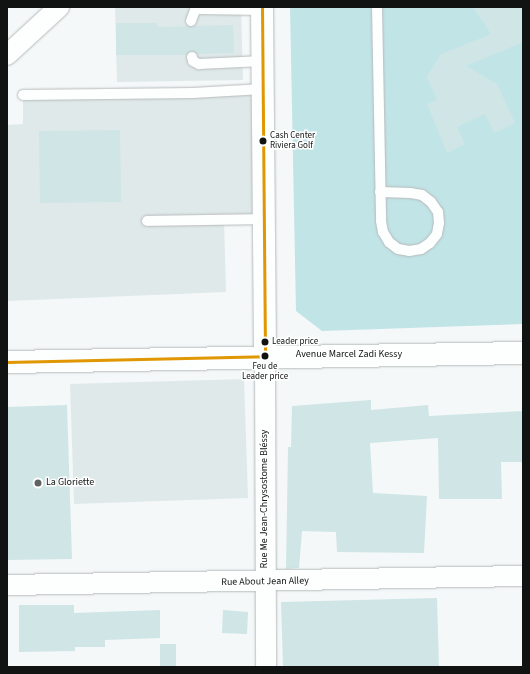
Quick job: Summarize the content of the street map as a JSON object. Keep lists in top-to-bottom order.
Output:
{
  "streets": {
    "street": ["Avenue Marcel Zadi Kessy", "Rue Me Jean-Chrysostome Bléssy", "Rue About Jean Alley"]
  },
  "crossings": [
    ["Avenue Marcel Zadi Kessy", "Rue Me Jean-Chrysostome Bléssy"],
    ["Rue Me Jean-Chrysostome Bléssy", "Rue About Jean Alley"]
  ],
  "places": [
    "Cash Center Riviera Golf",
    "Leader price",
    "Feu de Leader price",
    "La Gloriette"
  ]
}
